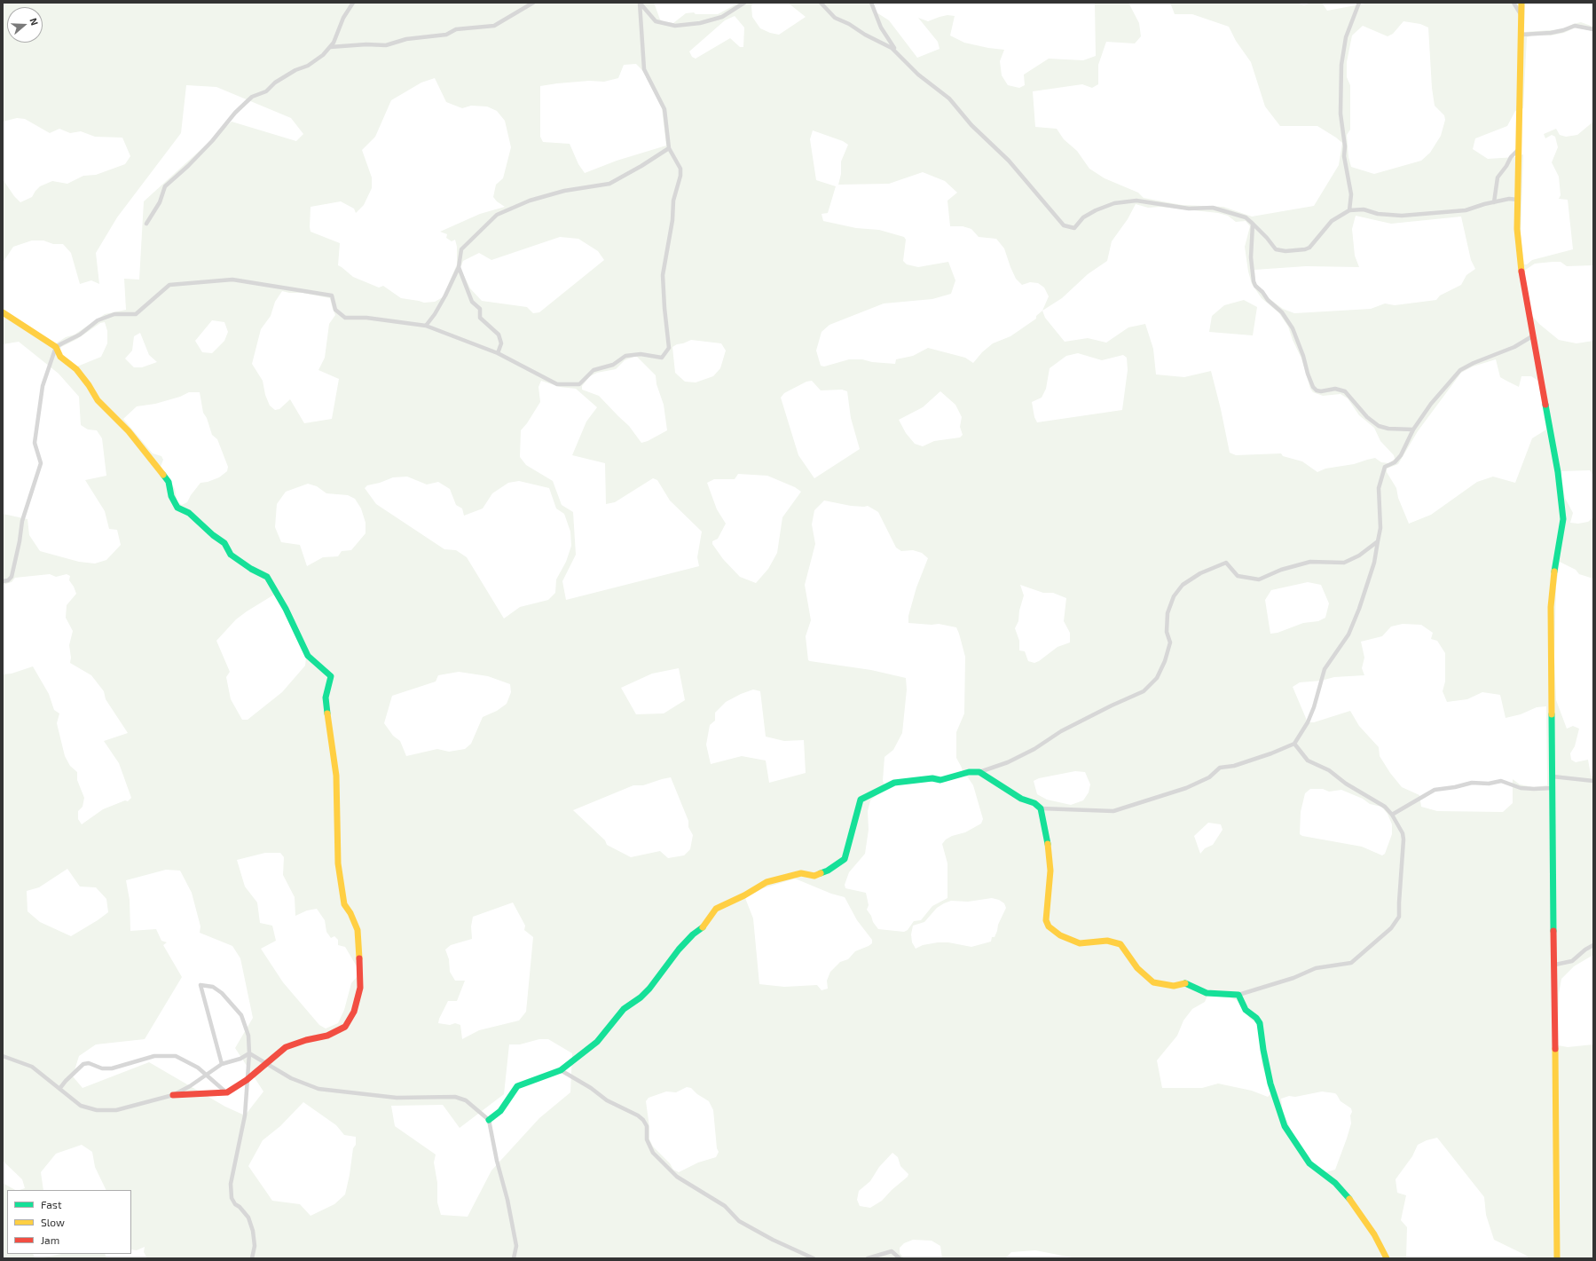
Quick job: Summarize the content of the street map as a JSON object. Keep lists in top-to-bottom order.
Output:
{
  "legend": ["Fast", "Slow", "Jam"],
  "north": "right"
}
